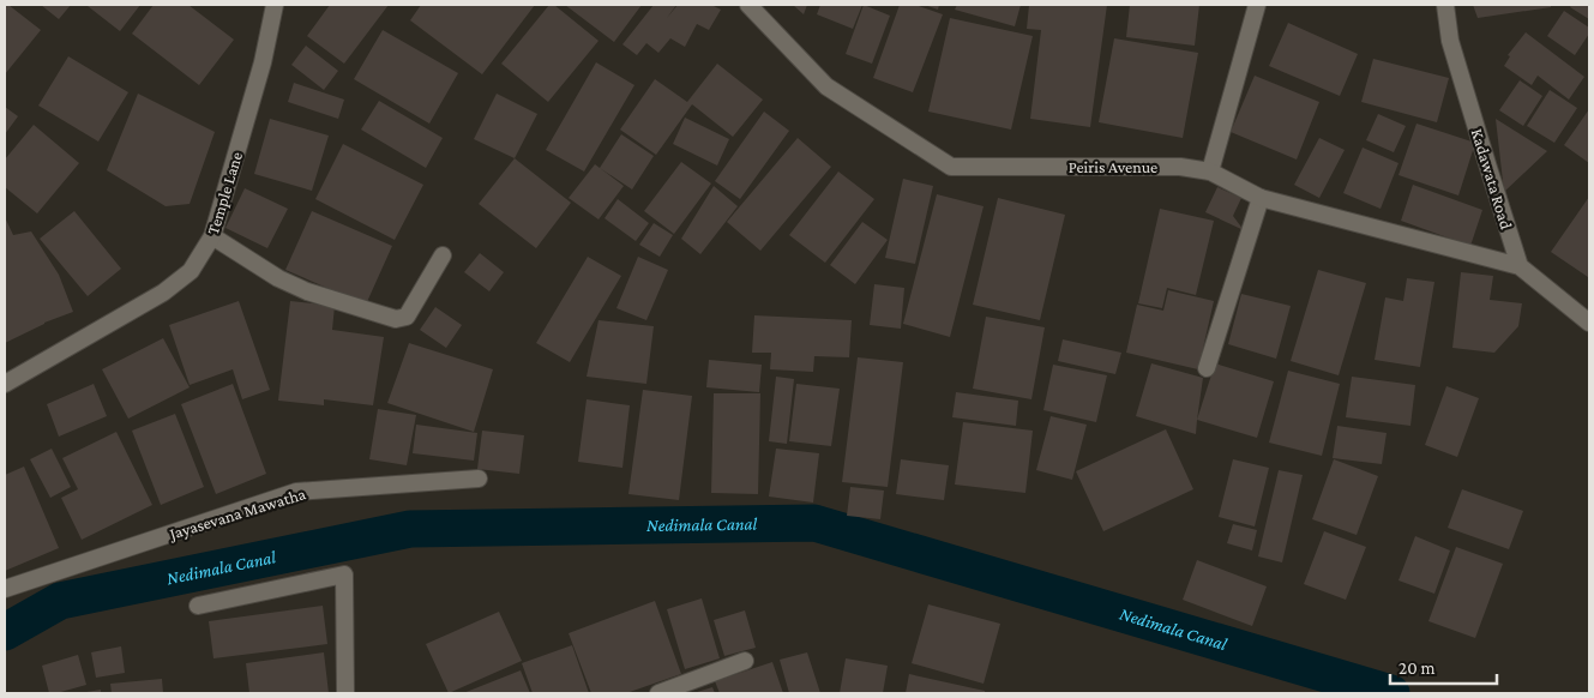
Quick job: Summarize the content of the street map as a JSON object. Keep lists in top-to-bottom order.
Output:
{
  "streets": {
    "street": [
      "Peiris Avenue",
      "Kadawata Road",
      "Temple Lane",
      "Jayasevana Mawatha"
    ]
  },
  "crossings": [
    ["Peiris Avenue", "Kadawata Road"]
  ],
  "water": ["Nedimala Canal"],
  "scale_bar": "20 m"
}
